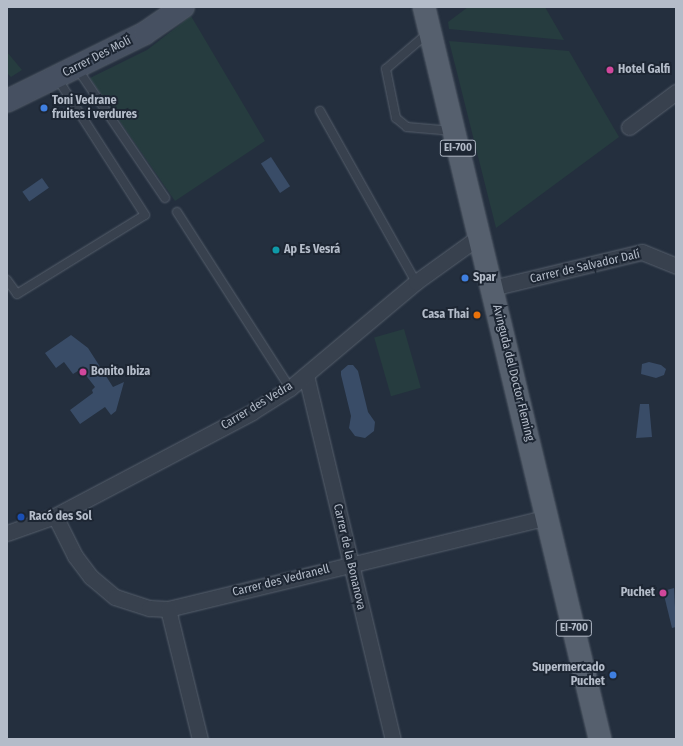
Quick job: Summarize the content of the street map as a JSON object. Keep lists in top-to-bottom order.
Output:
{
  "streets": {
    "main road": ["EI-700", "Avinguda del Doctor Fleming"],
    "street": [
      "Carrer Des Molí",
      "Carrer de Salvador Dalí",
      "Carrer des Vedra",
      "Carrer de la Bonanova",
      "Carrer des Vedranell"
    ]
  },
  "crossings": [
    ["Carrer de Salvador Dalí", "Avinguda del Doctor Fleming"],
    ["Avinguda del Doctor Fleming", "Carrer des Vedra"],
    ["Avinguda del Doctor Fleming", "Carrer des Vedranell"],
    ["Carrer des Vedra", "Carrer de la Bonanova"],
    ["Carrer des Vedra", "Carrer des Vedranell"],
    ["Carrer de la Bonanova", "Carrer des Vedranell"]
  ],
  "places": [
    "Hotel Galfi",
    "Toni Vedrane fruites i verdures",
    "Ap Es Vesrá",
    "Spar",
    "Casa Thai",
    "Bonito Ibiza",
    "Racó des Sol",
    "Puchet",
    "Supermercado Puchet"
  ]
}
